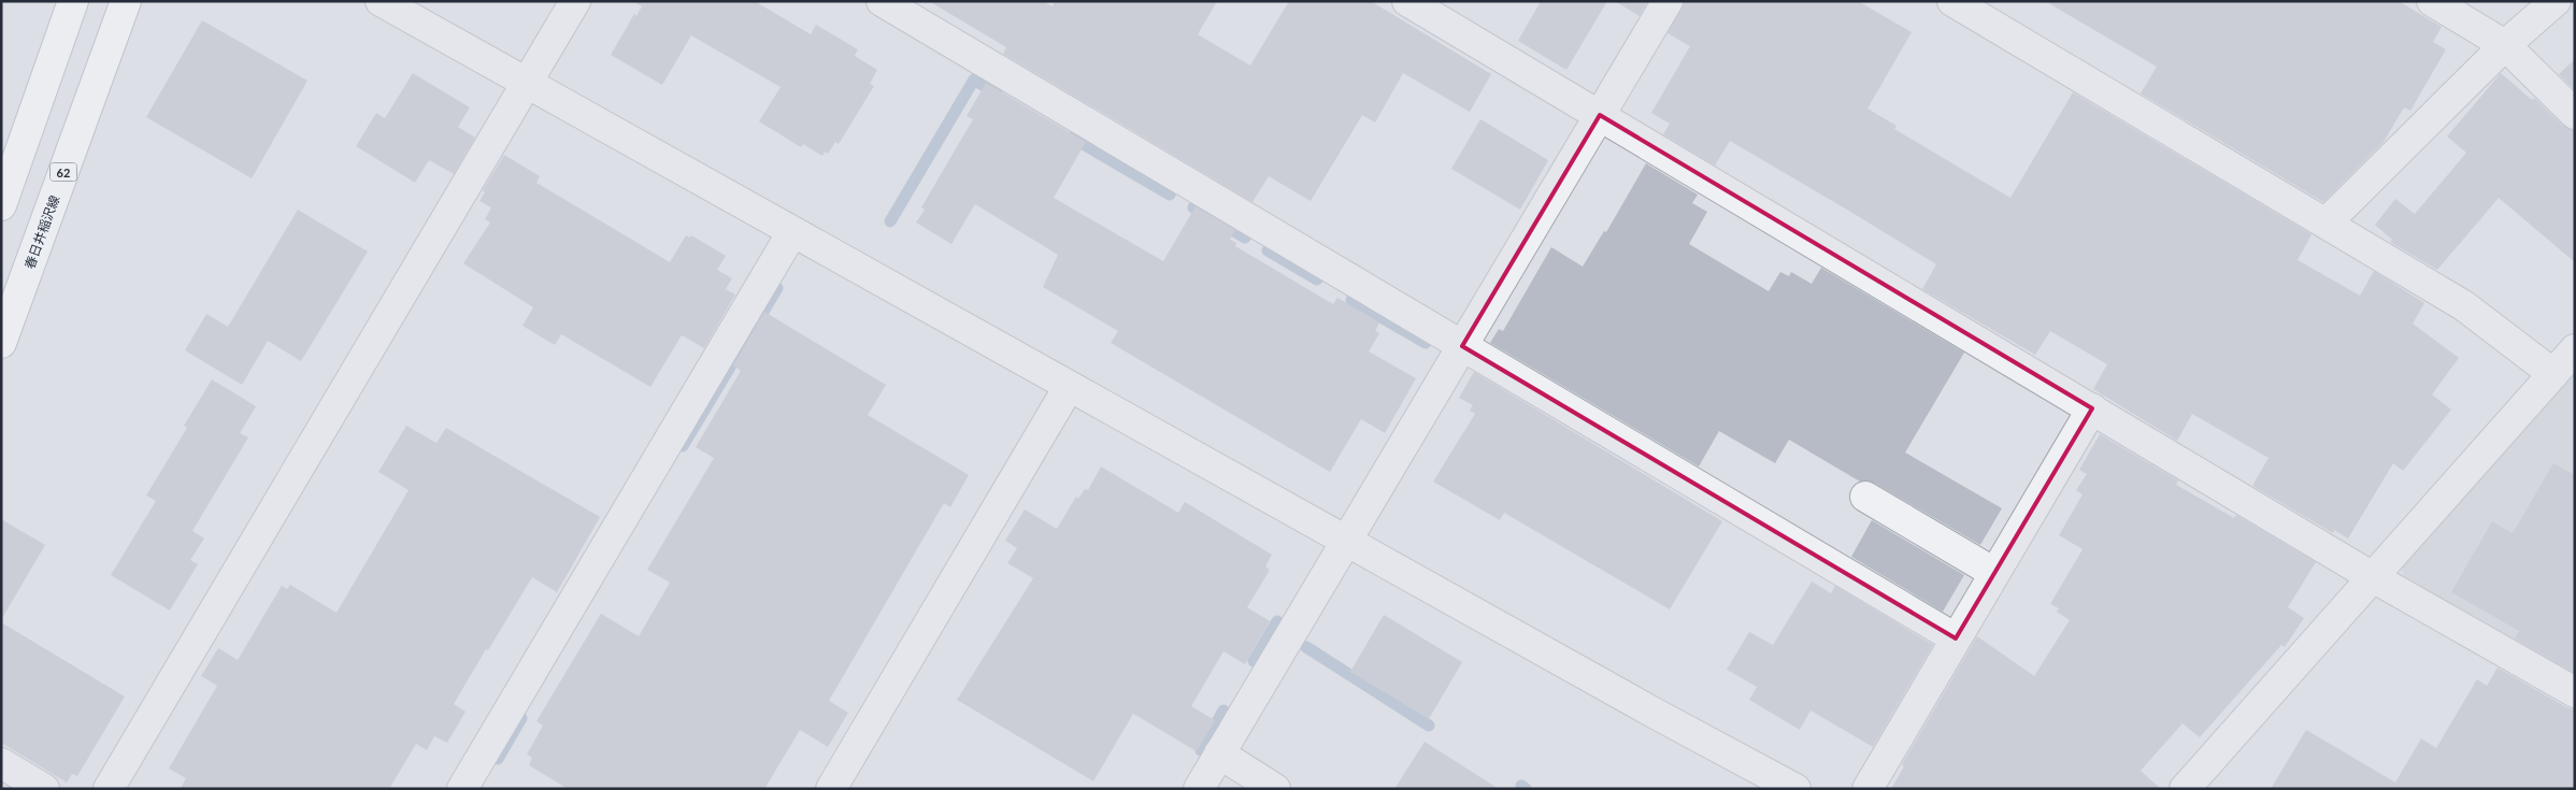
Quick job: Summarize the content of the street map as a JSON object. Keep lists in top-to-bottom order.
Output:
{
  "streets": {
    "main road": ["62", "春日井稲沢線"]
  }
}
